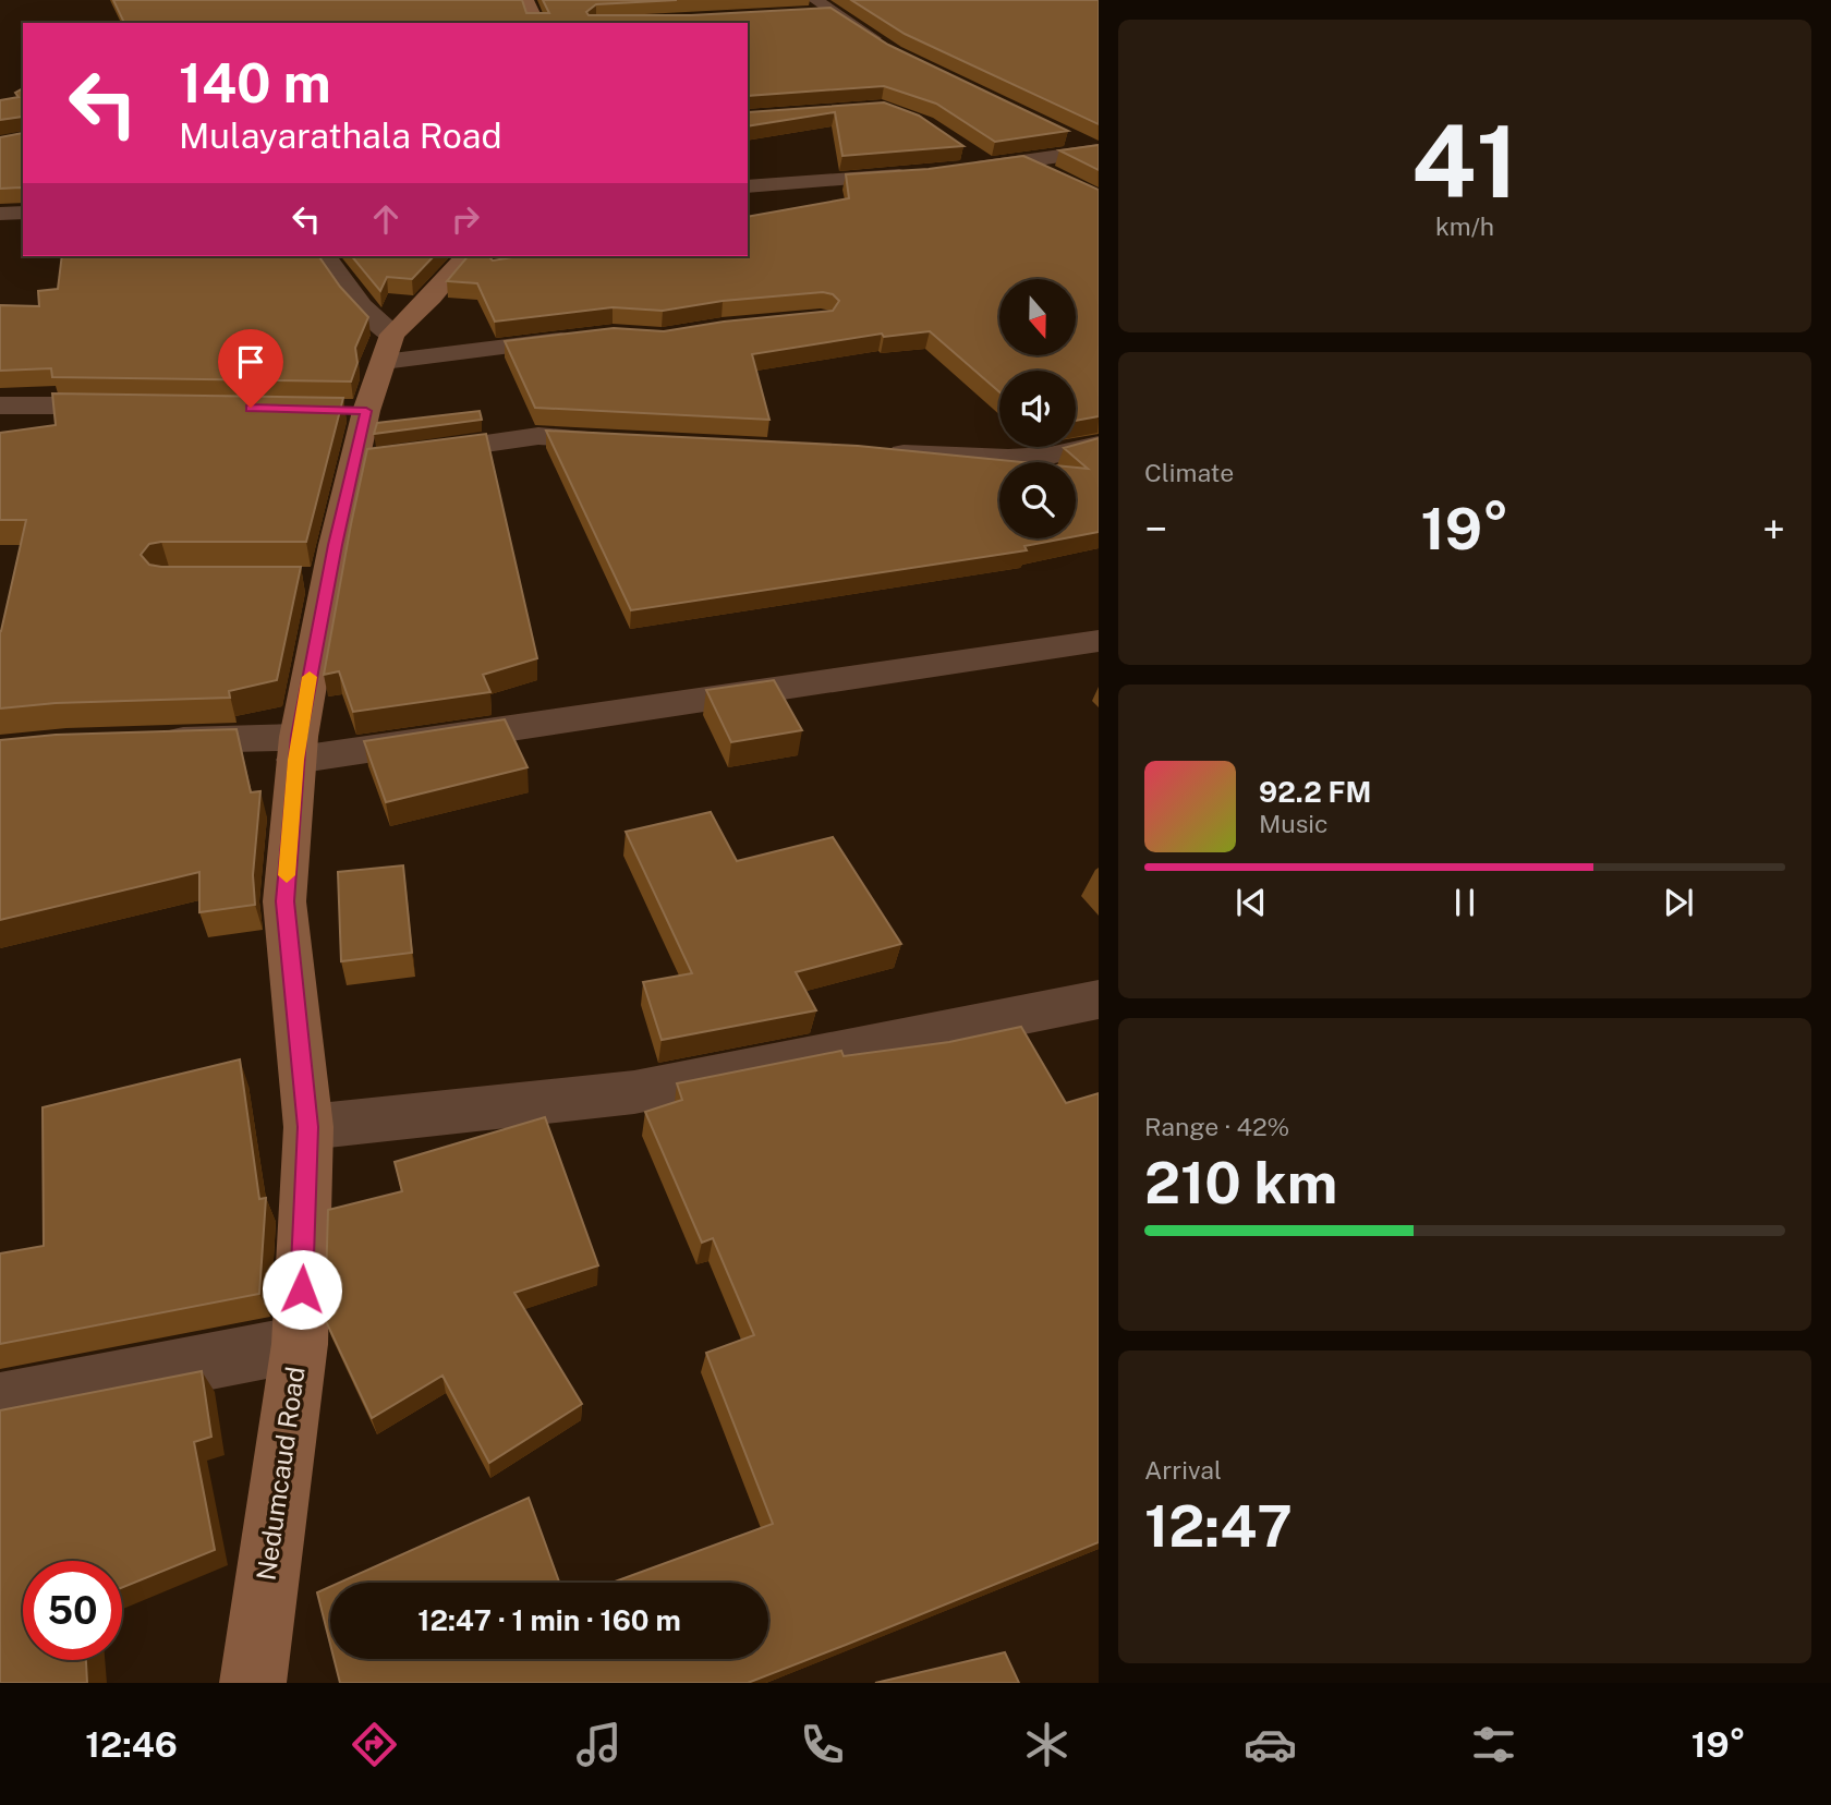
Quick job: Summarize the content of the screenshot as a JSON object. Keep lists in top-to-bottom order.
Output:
{
  "streets": {
    "main road": ["Nedumcaud Road"]
  },
  "north": "bottom",
  "page": {
    "tile": [
      ["41", "km/h"],
      "Climate",
      ["Range · 42%", "210 km"],
      ["Arrival", "12:47"]
    ],
    "turn": ["140 m", "Mulayarathala Road"],
    "heat": ["−", "19°", "+"],
    "song": ["92.2 FM", "Music"],
    "limit": "50",
    "trip": "12:47 · 1 min · 160 m",
    "tabs": ["12:46", "19°"]
  }
}
